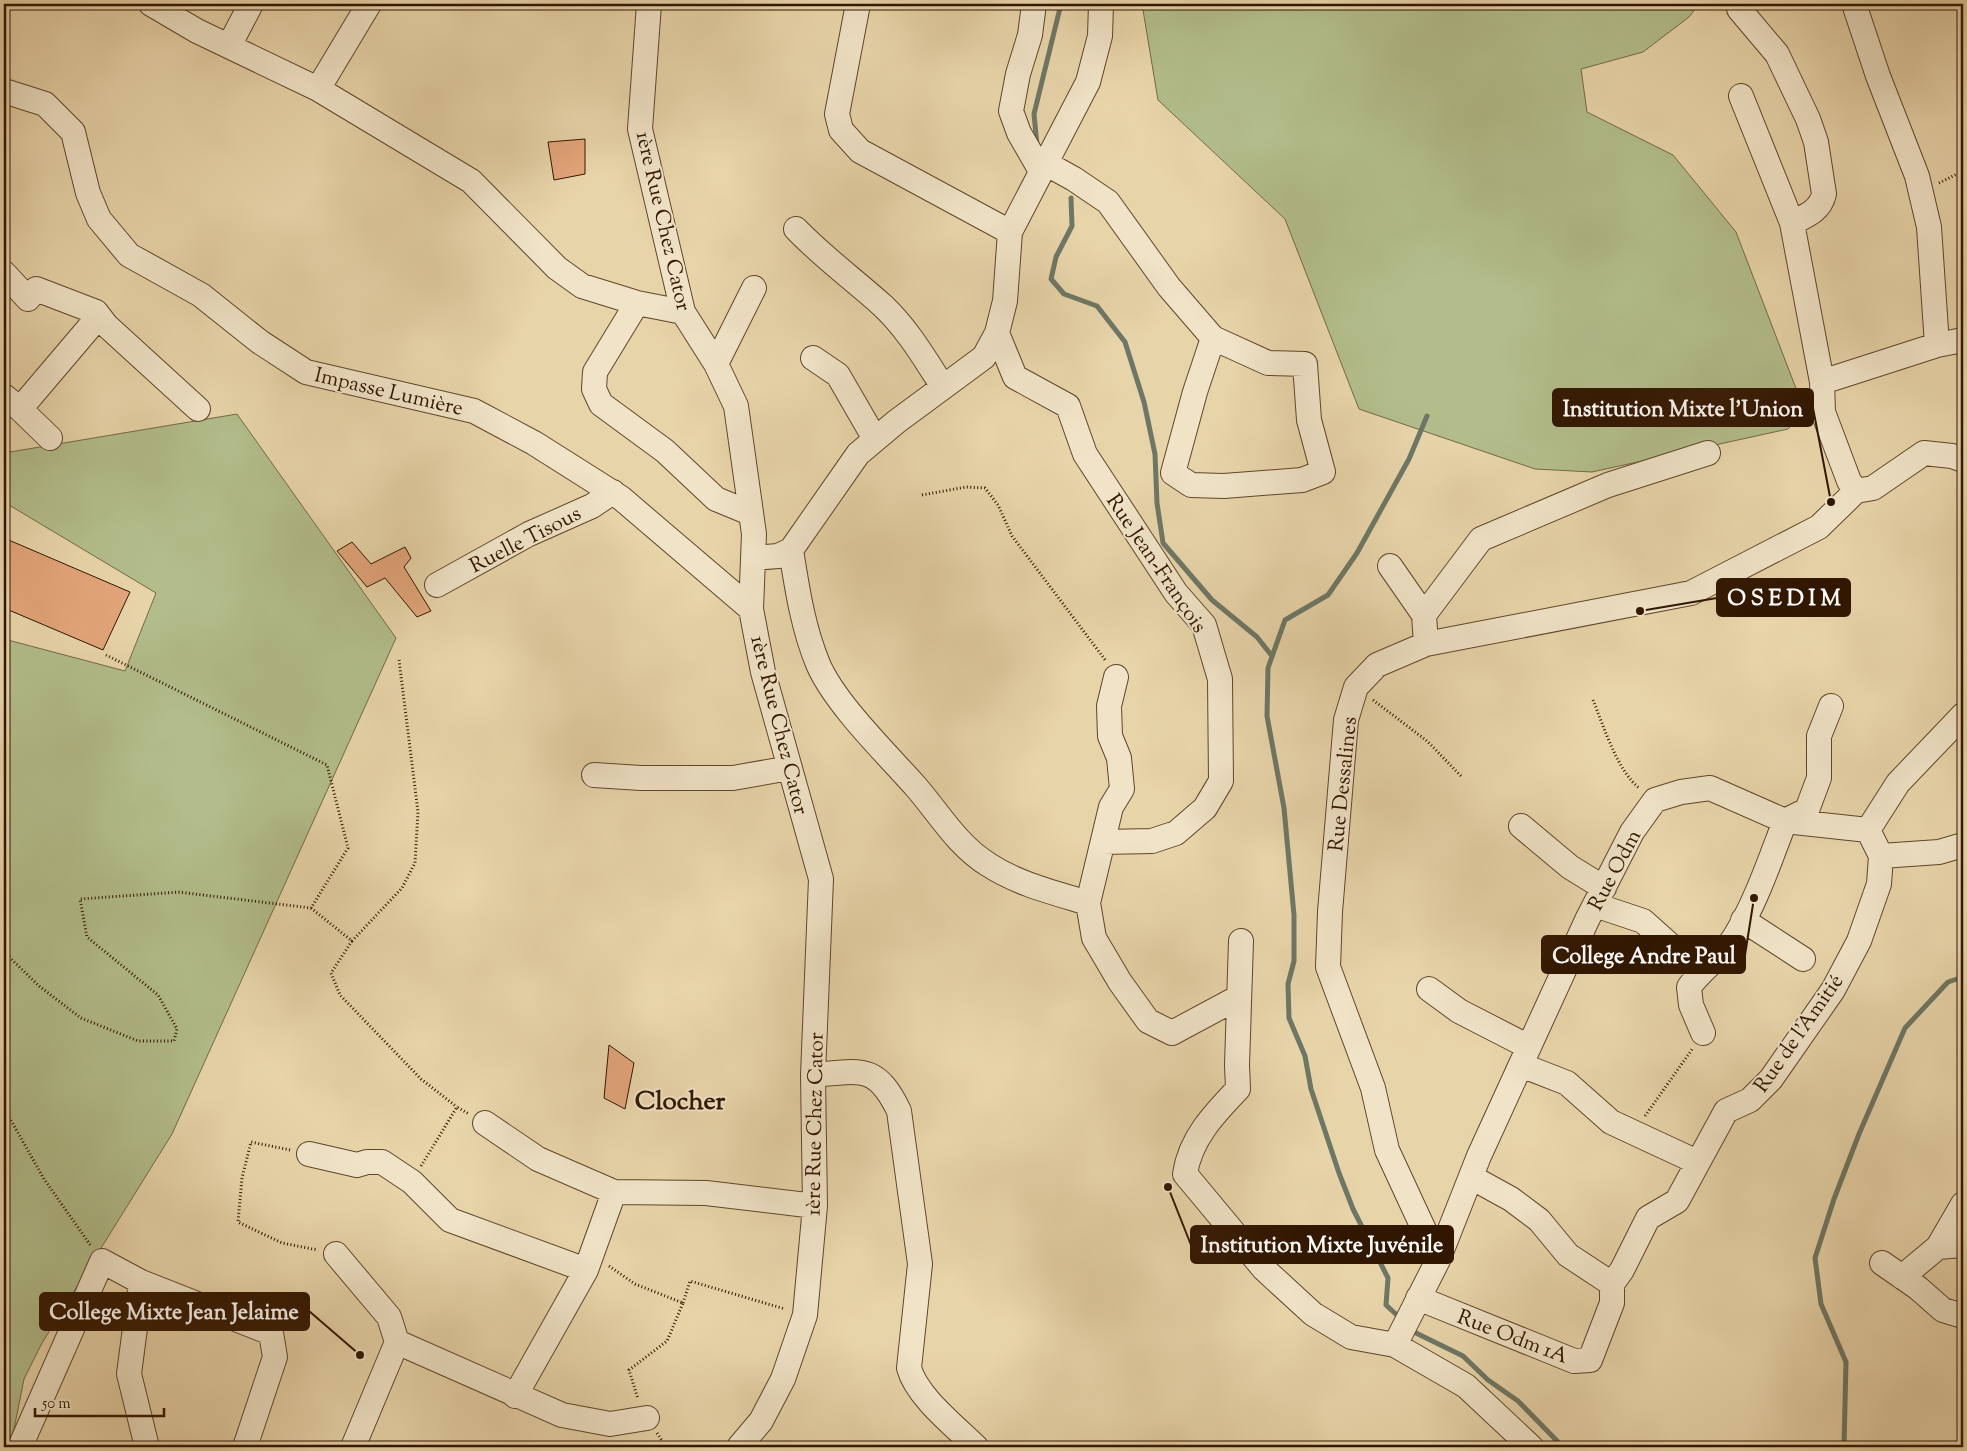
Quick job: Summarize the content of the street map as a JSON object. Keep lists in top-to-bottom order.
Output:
{
  "streets": {
    "street": [
      "1ère Rue Chez Cator",
      "Impasse Lumière",
      "Ruelle Tisous",
      "Rue Jean-François",
      "Rue Dessalines",
      "Rue Odm",
      "Rue de l'Amitié",
      "Rue Odm 1A"
    ]
  },
  "crossings": [
    ["1ère Rue Chez Cator", "Impasse Lumière"],
    ["Impasse Lumière", "Ruelle Tisous"],
    ["Rue Dessalines", "Rue Odm"],
    ["Rue Odm", "Rue Odm 1A"],
    ["Rue de l'Amitié", "Rue Odm 1A"]
  ],
  "districts": ["Clocher"],
  "places": [
    "Institution Mixte l'Union",
    "O S E D I M",
    "College Andre Paul",
    "Institution Mixte Juvénile",
    "College Mixte Jean Jelaime"
  ],
  "scale_bar": "50 m"
}
